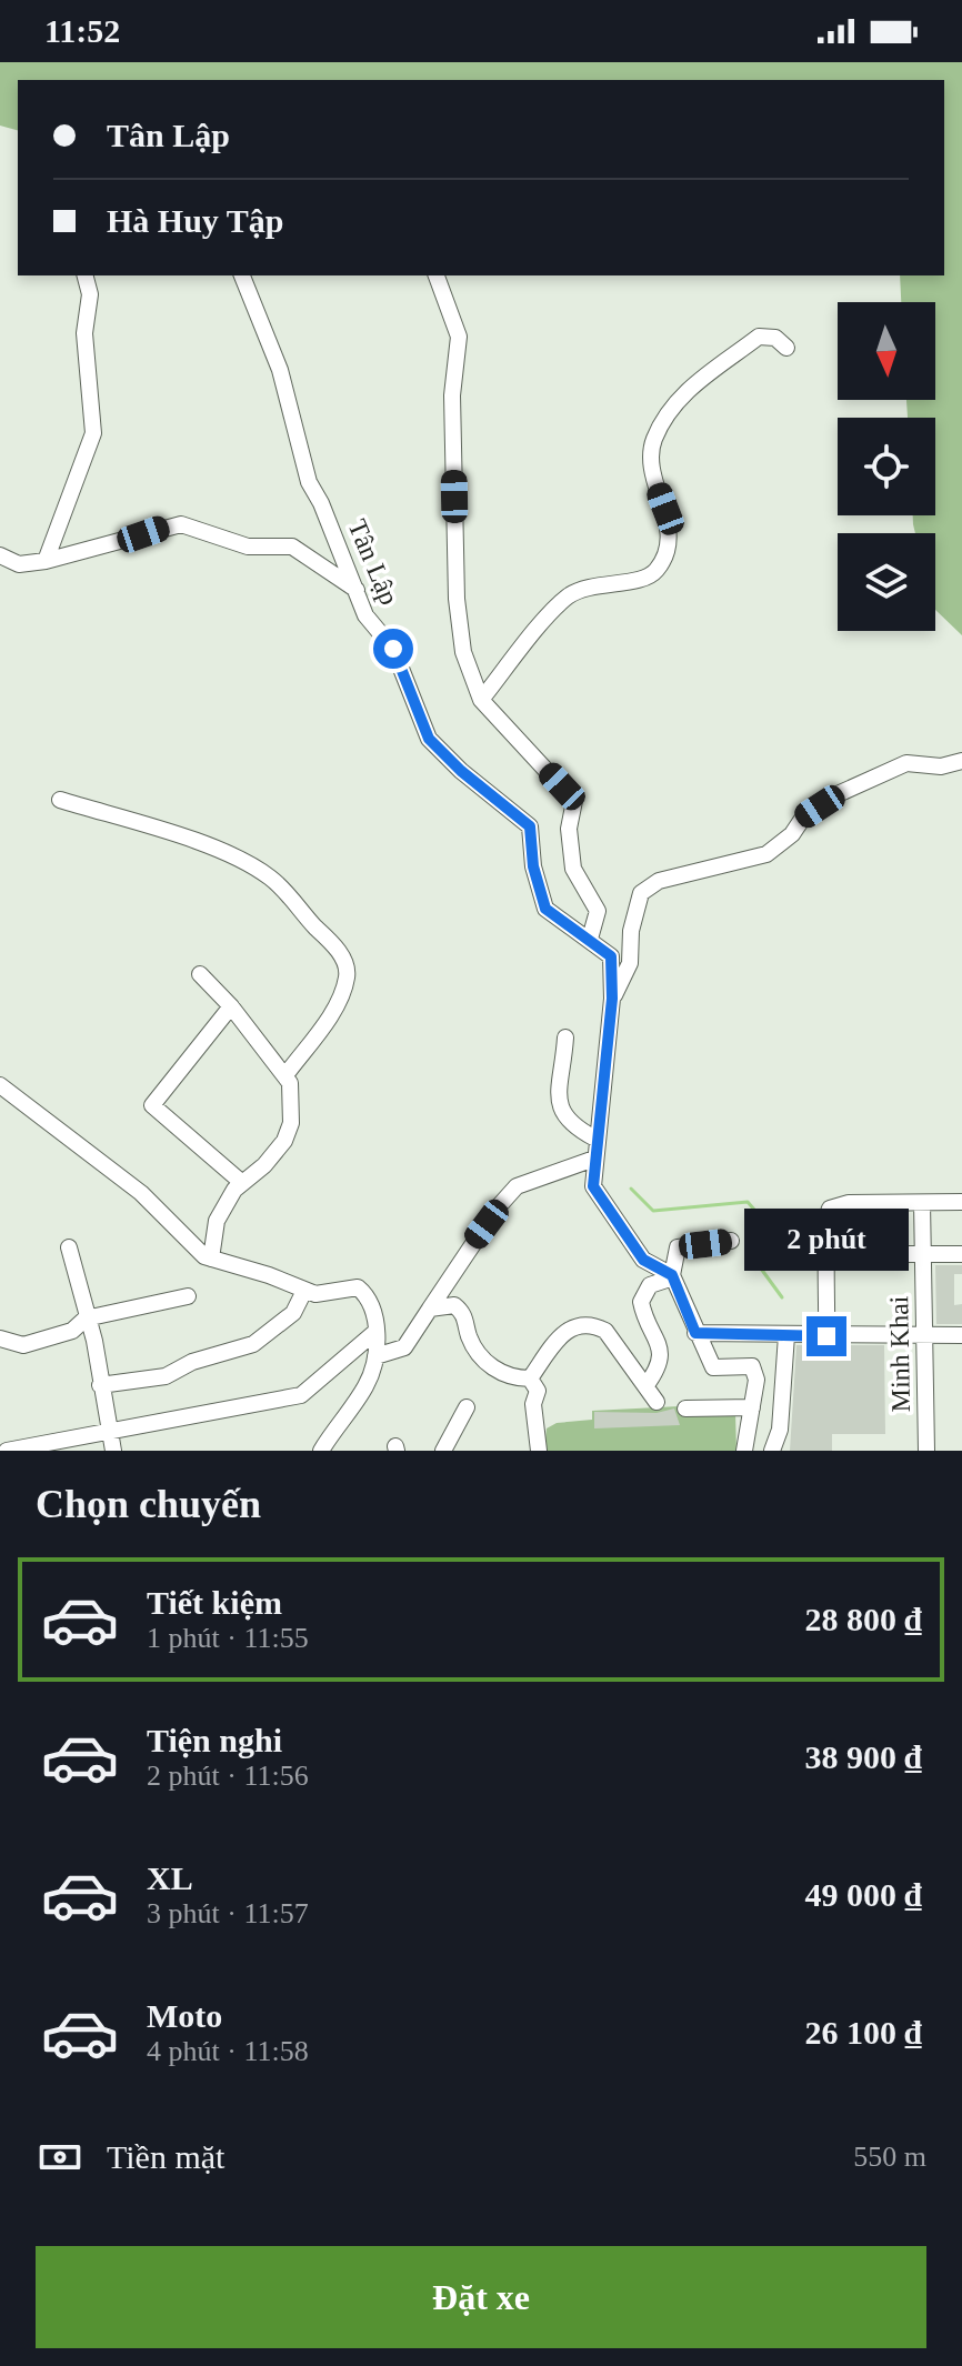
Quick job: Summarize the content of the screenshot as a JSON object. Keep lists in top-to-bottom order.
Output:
{
  "streets": {
    "street": ["Tân Lập", "Minh Khai"]
  },
  "north": "bottom",
  "page": {
    "status": "11:52",
    "banner": ["Tân Lập", "Hà Huy Tập"],
    "bubble": "2 phút",
    "heading": "Chọn chuyến",
    "list": [
      {
        "name": "Tiết kiệm",
        "note": "1 phút · 11:55",
        "value": "28 800 ₫"
      },
      {
        "name": "Tiện nghi",
        "note": "2 phút · 11:56",
        "value": "38 900 ₫"
      },
      {
        "name": "XL",
        "note": "3 phút · 11:57",
        "value": "49 000 ₫"
      },
      {
        "name": "Moto",
        "note": "4 phút · 11:58",
        "value": "26 100 ₫"
      }
    ],
    "pay": ["Tiền mặt", "550 m"],
    "buttons": "Đặt xe"
  }
}
